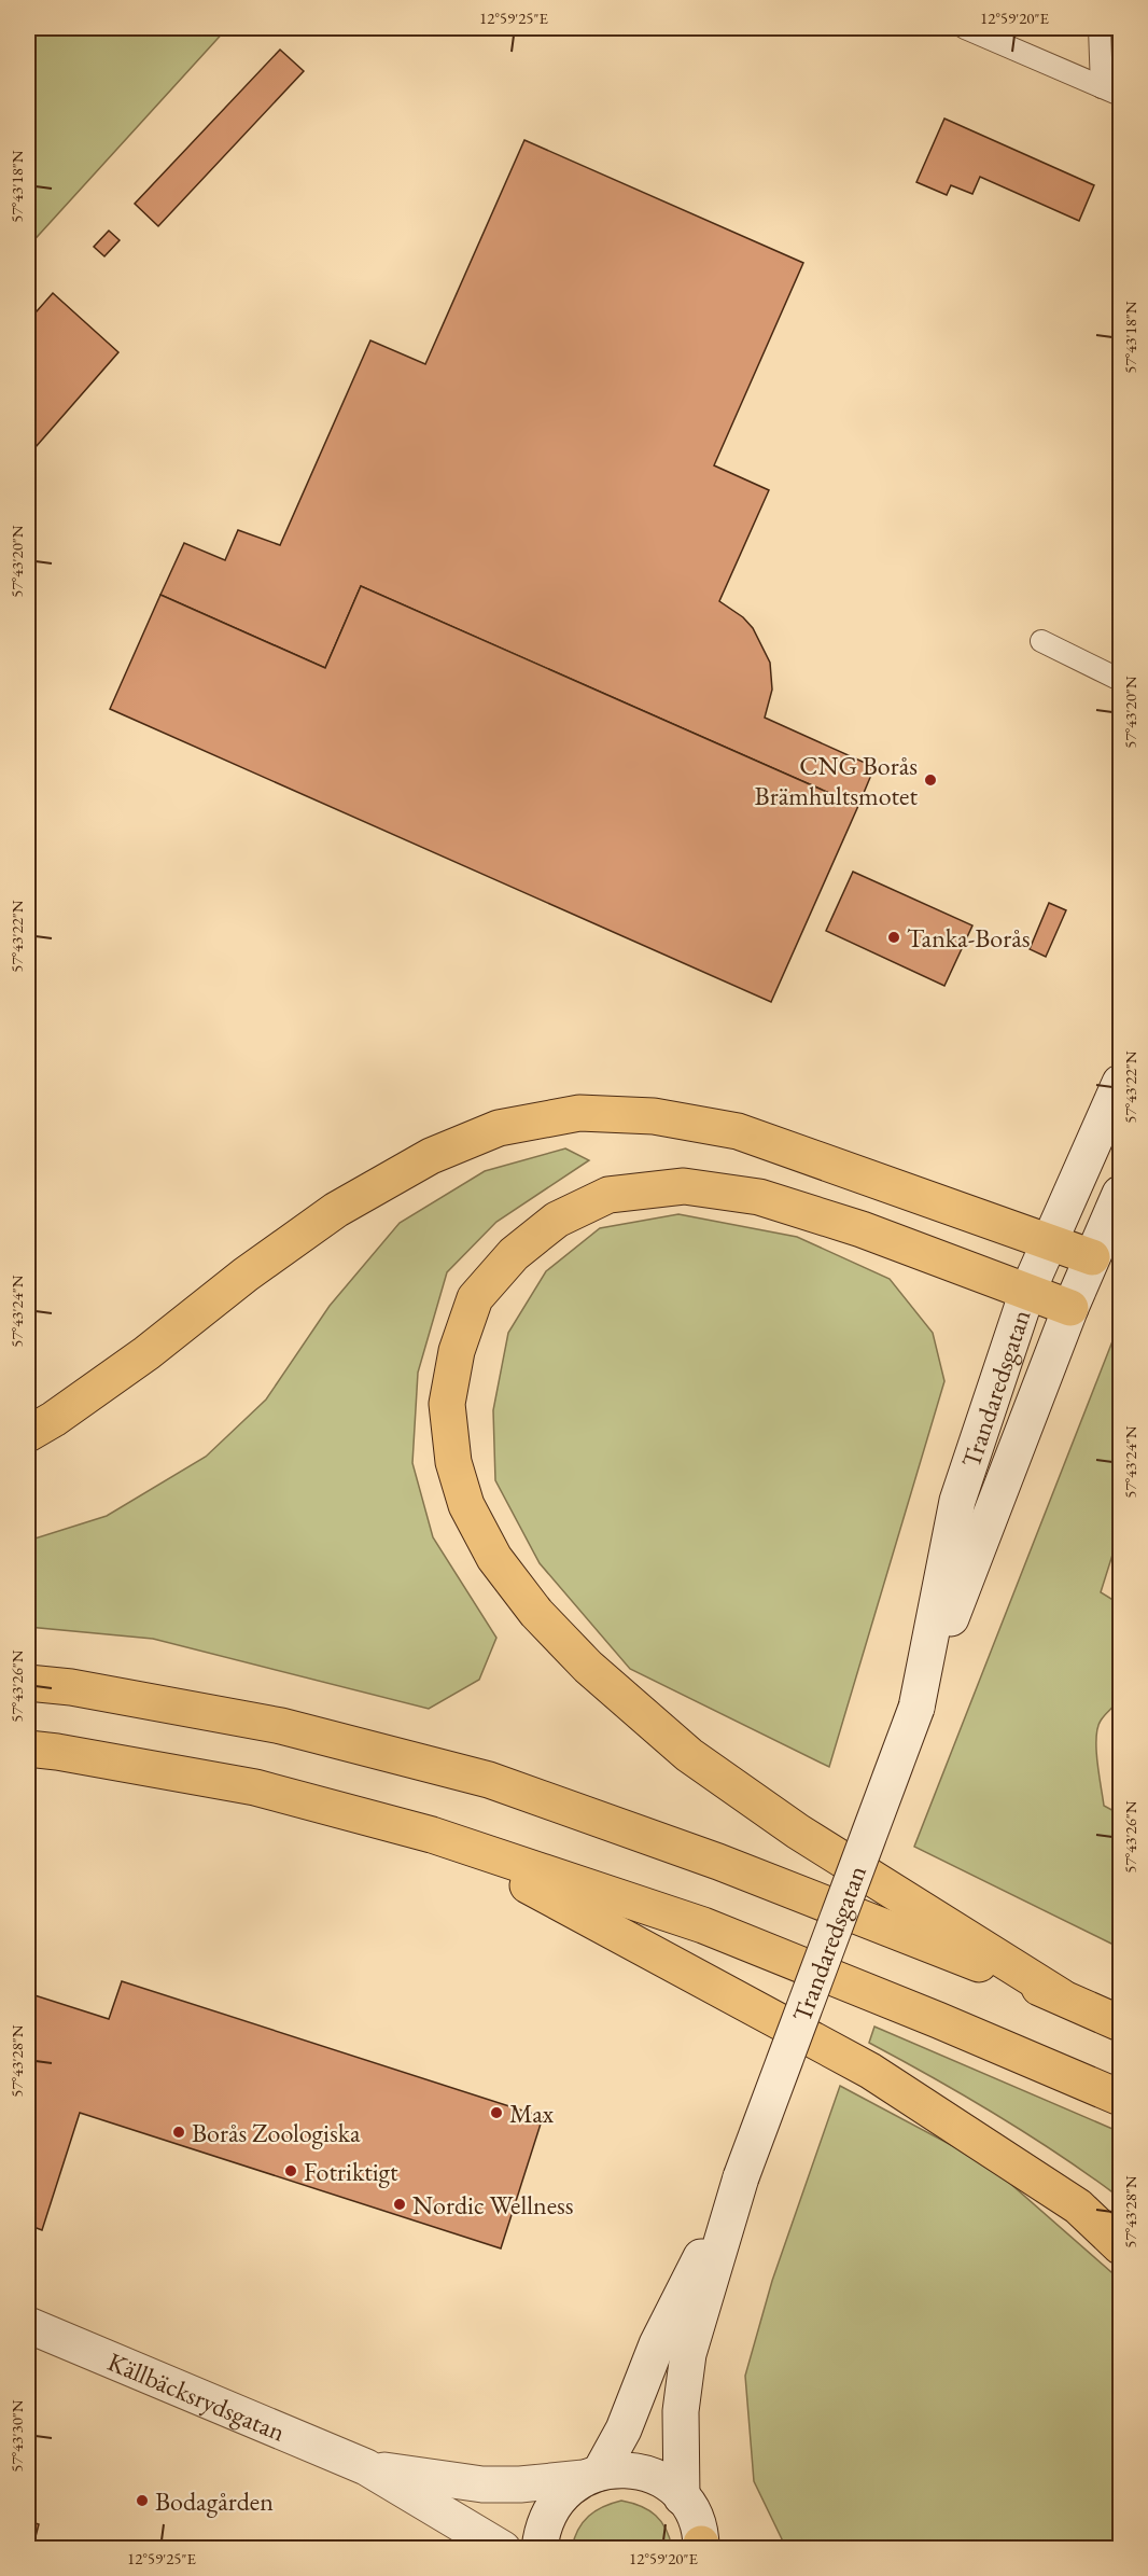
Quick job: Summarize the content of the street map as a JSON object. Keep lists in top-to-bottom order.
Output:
{
  "streets": {
    "street": ["Trandaredsgatan", "Källbäcksrydsgatan"]
  },
  "crossings": [
    ["Trandaredsgatan", "Källbäcksrydsgatan"]
  ],
  "places": [
    "CNG Borås Brämhultsmotet",
    "Tanka-Borås",
    "Max",
    "Borås Zoologiska",
    "Fotriktigt",
    "Nordic Wellness",
    "Bodagården"
  ],
  "coordinates": [
    "12°59'25\"E",
    "12°59'20\"E",
    "57°43'18\"N",
    "57°43'20\"N",
    "57°43'22\"N",
    "57°43'24\"N",
    "57°43'26\"N",
    "57°43'28\"N",
    "57°43'30\"N"
  ]
}
